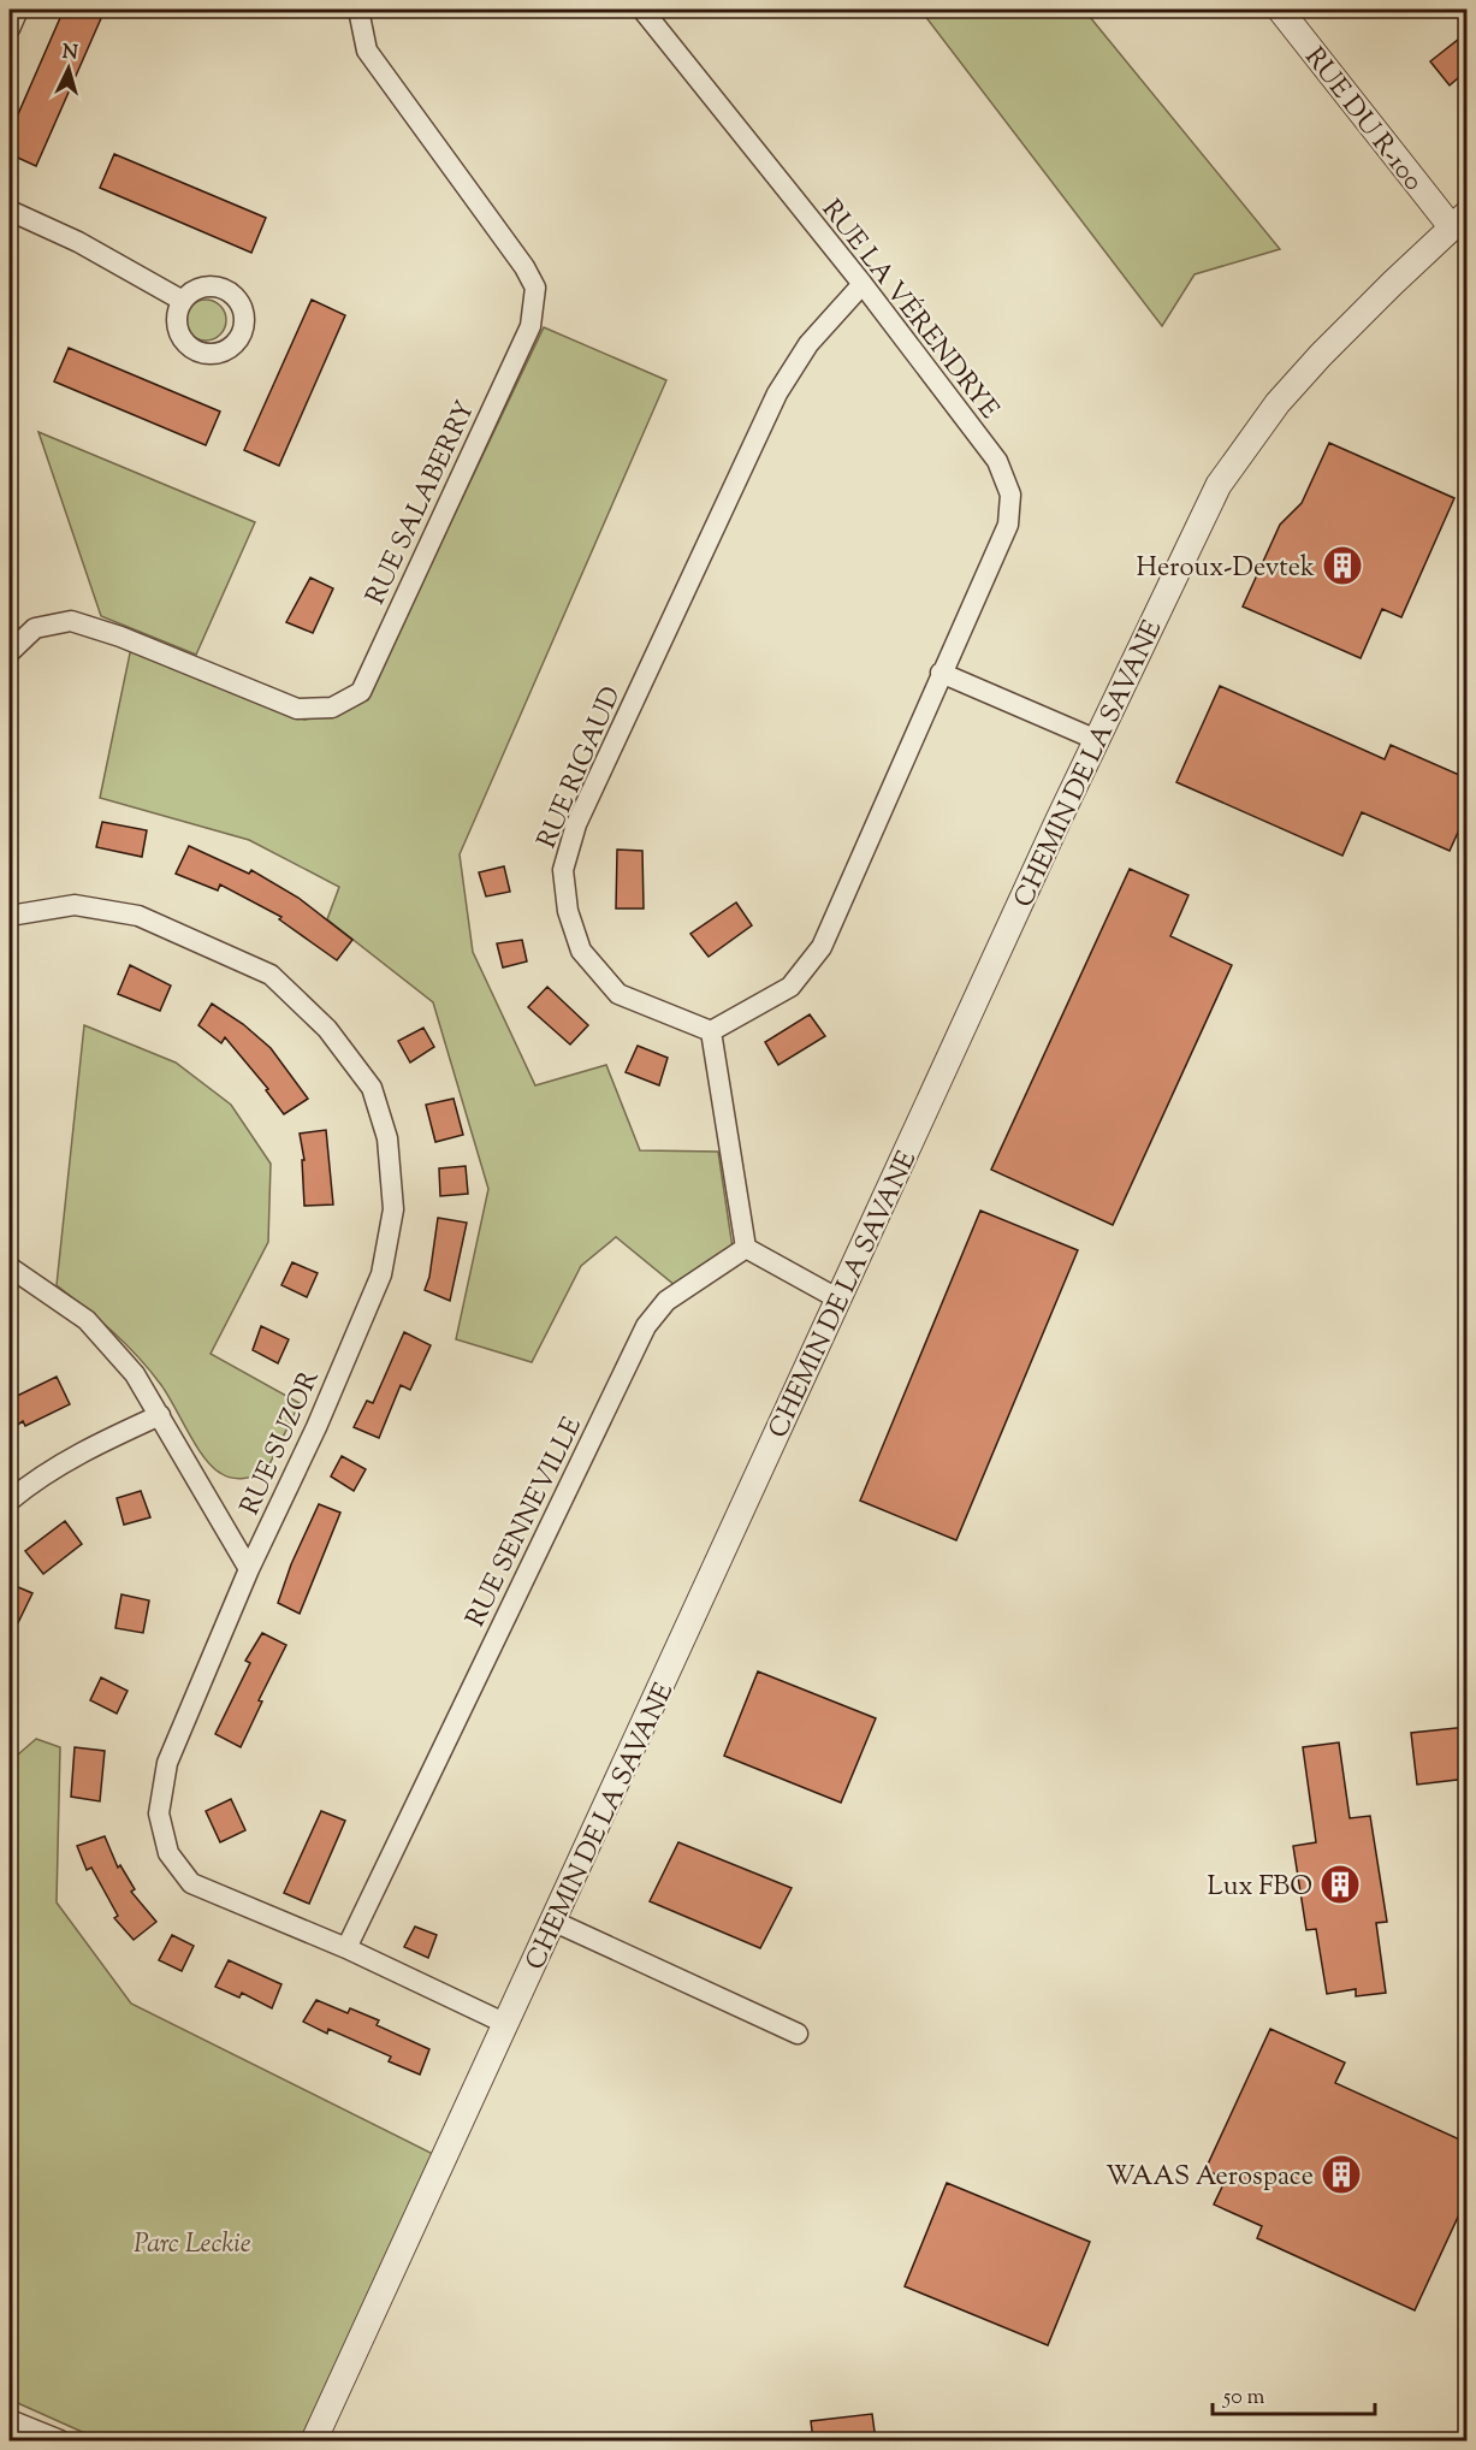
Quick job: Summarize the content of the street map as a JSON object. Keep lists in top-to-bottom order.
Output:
{
  "streets": {
    "street": [
      "RUE DU R-100",
      "RUE LA VÉRENDRYE",
      "RUE SALABERRY",
      "CHEMIN DE LA SAVANE",
      "RUE RIGAUD",
      "RUE SUZOR",
      "RUE SENNEVILLE"
    ]
  },
  "crossings": [
    ["RUE DU R-100", "CHEMIN DE LA SAVANE"],
    ["RUE LA VÉRENDRYE", "RUE RIGAUD"],
    ["CHEMIN DE LA SAVANE", "RUE SUZOR"],
    ["RUE SUZOR", "RUE SENNEVILLE"]
  ],
  "parks": ["Parc Leckie"],
  "places": {
    "building": ["Heroux-Devtek", "Lux FBO", "WAAS Aerospace"]
  },
  "scale_bar": "50 m",
  "north": "top"
}
